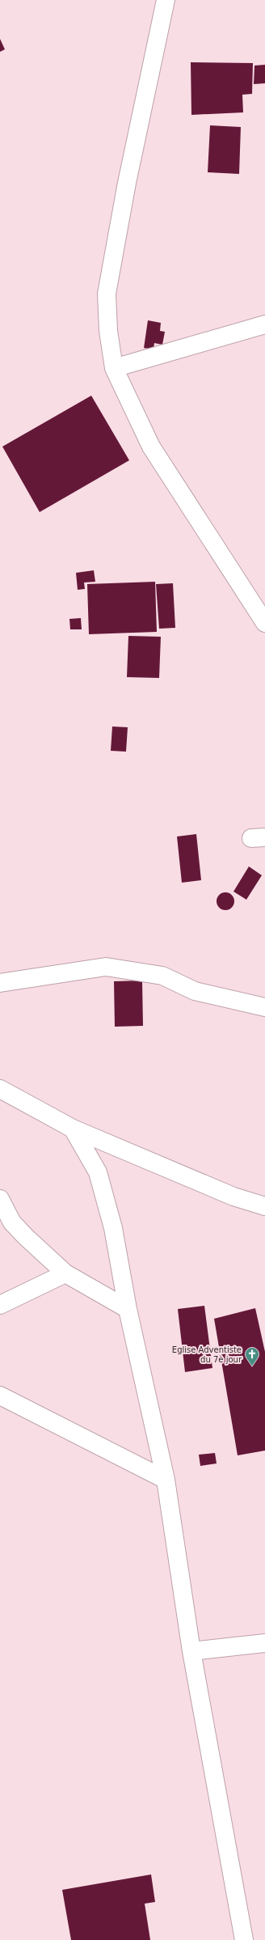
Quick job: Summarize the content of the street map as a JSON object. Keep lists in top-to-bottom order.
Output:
{
  "places": {
    "church": ["Eglise Adventiste du 7è jour"]
  }
}
